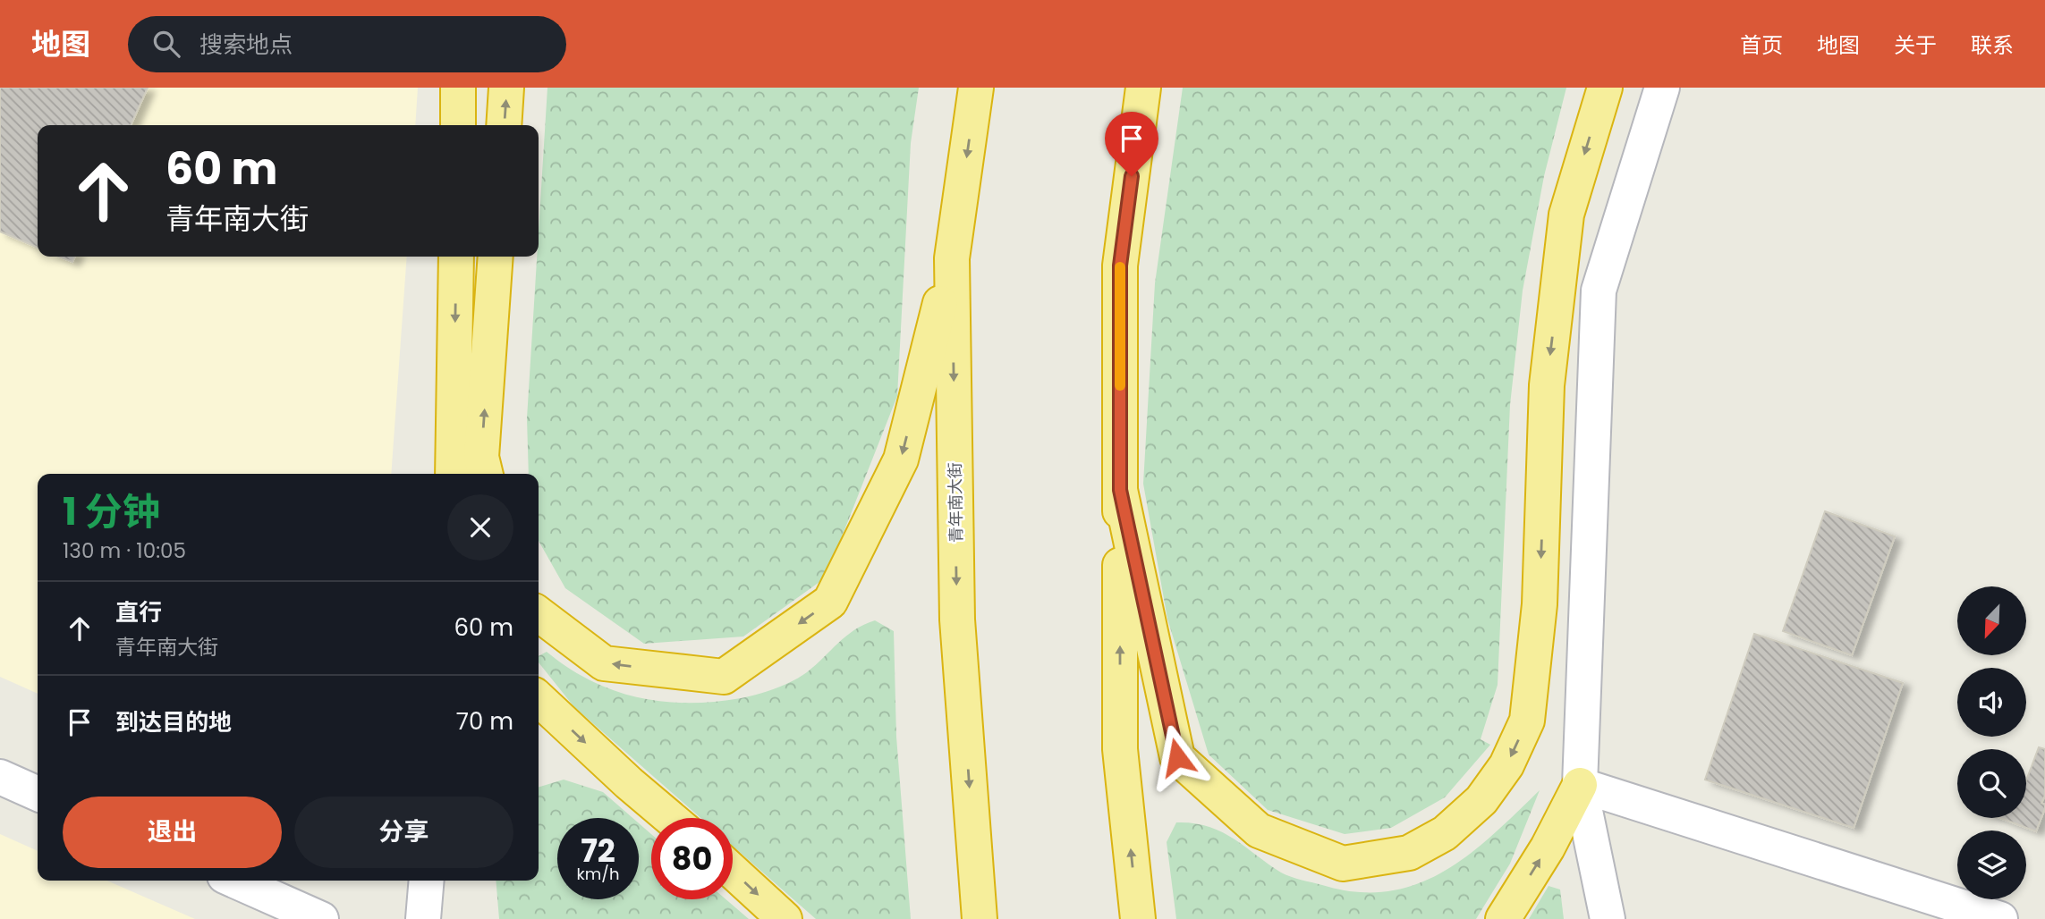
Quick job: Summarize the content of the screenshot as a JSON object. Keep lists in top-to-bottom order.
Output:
{
  "streets": {
    "highway": ["青年南大街"]
  },
  "north": "bottom left",
  "page": {
    "header": "地图",
    "search": "搜索地点",
    "nav": [
      "首页",
      "地图",
      "关于",
      "联系"
    ],
    "turn": ["60 m", "青年南大街"],
    "heading": ["1 分钟", "130 m · 10:05"],
    "list": [
      {
        "name": "直行",
        "note": "青年南大街",
        "value": "60 m"
      },
      {
        "name": "到达目的地",
        "value": "70 m"
      }
    ],
    "buttons": ["退出", "分享"],
    "speed": "72 km/h",
    "limit": "80"
  }
}
